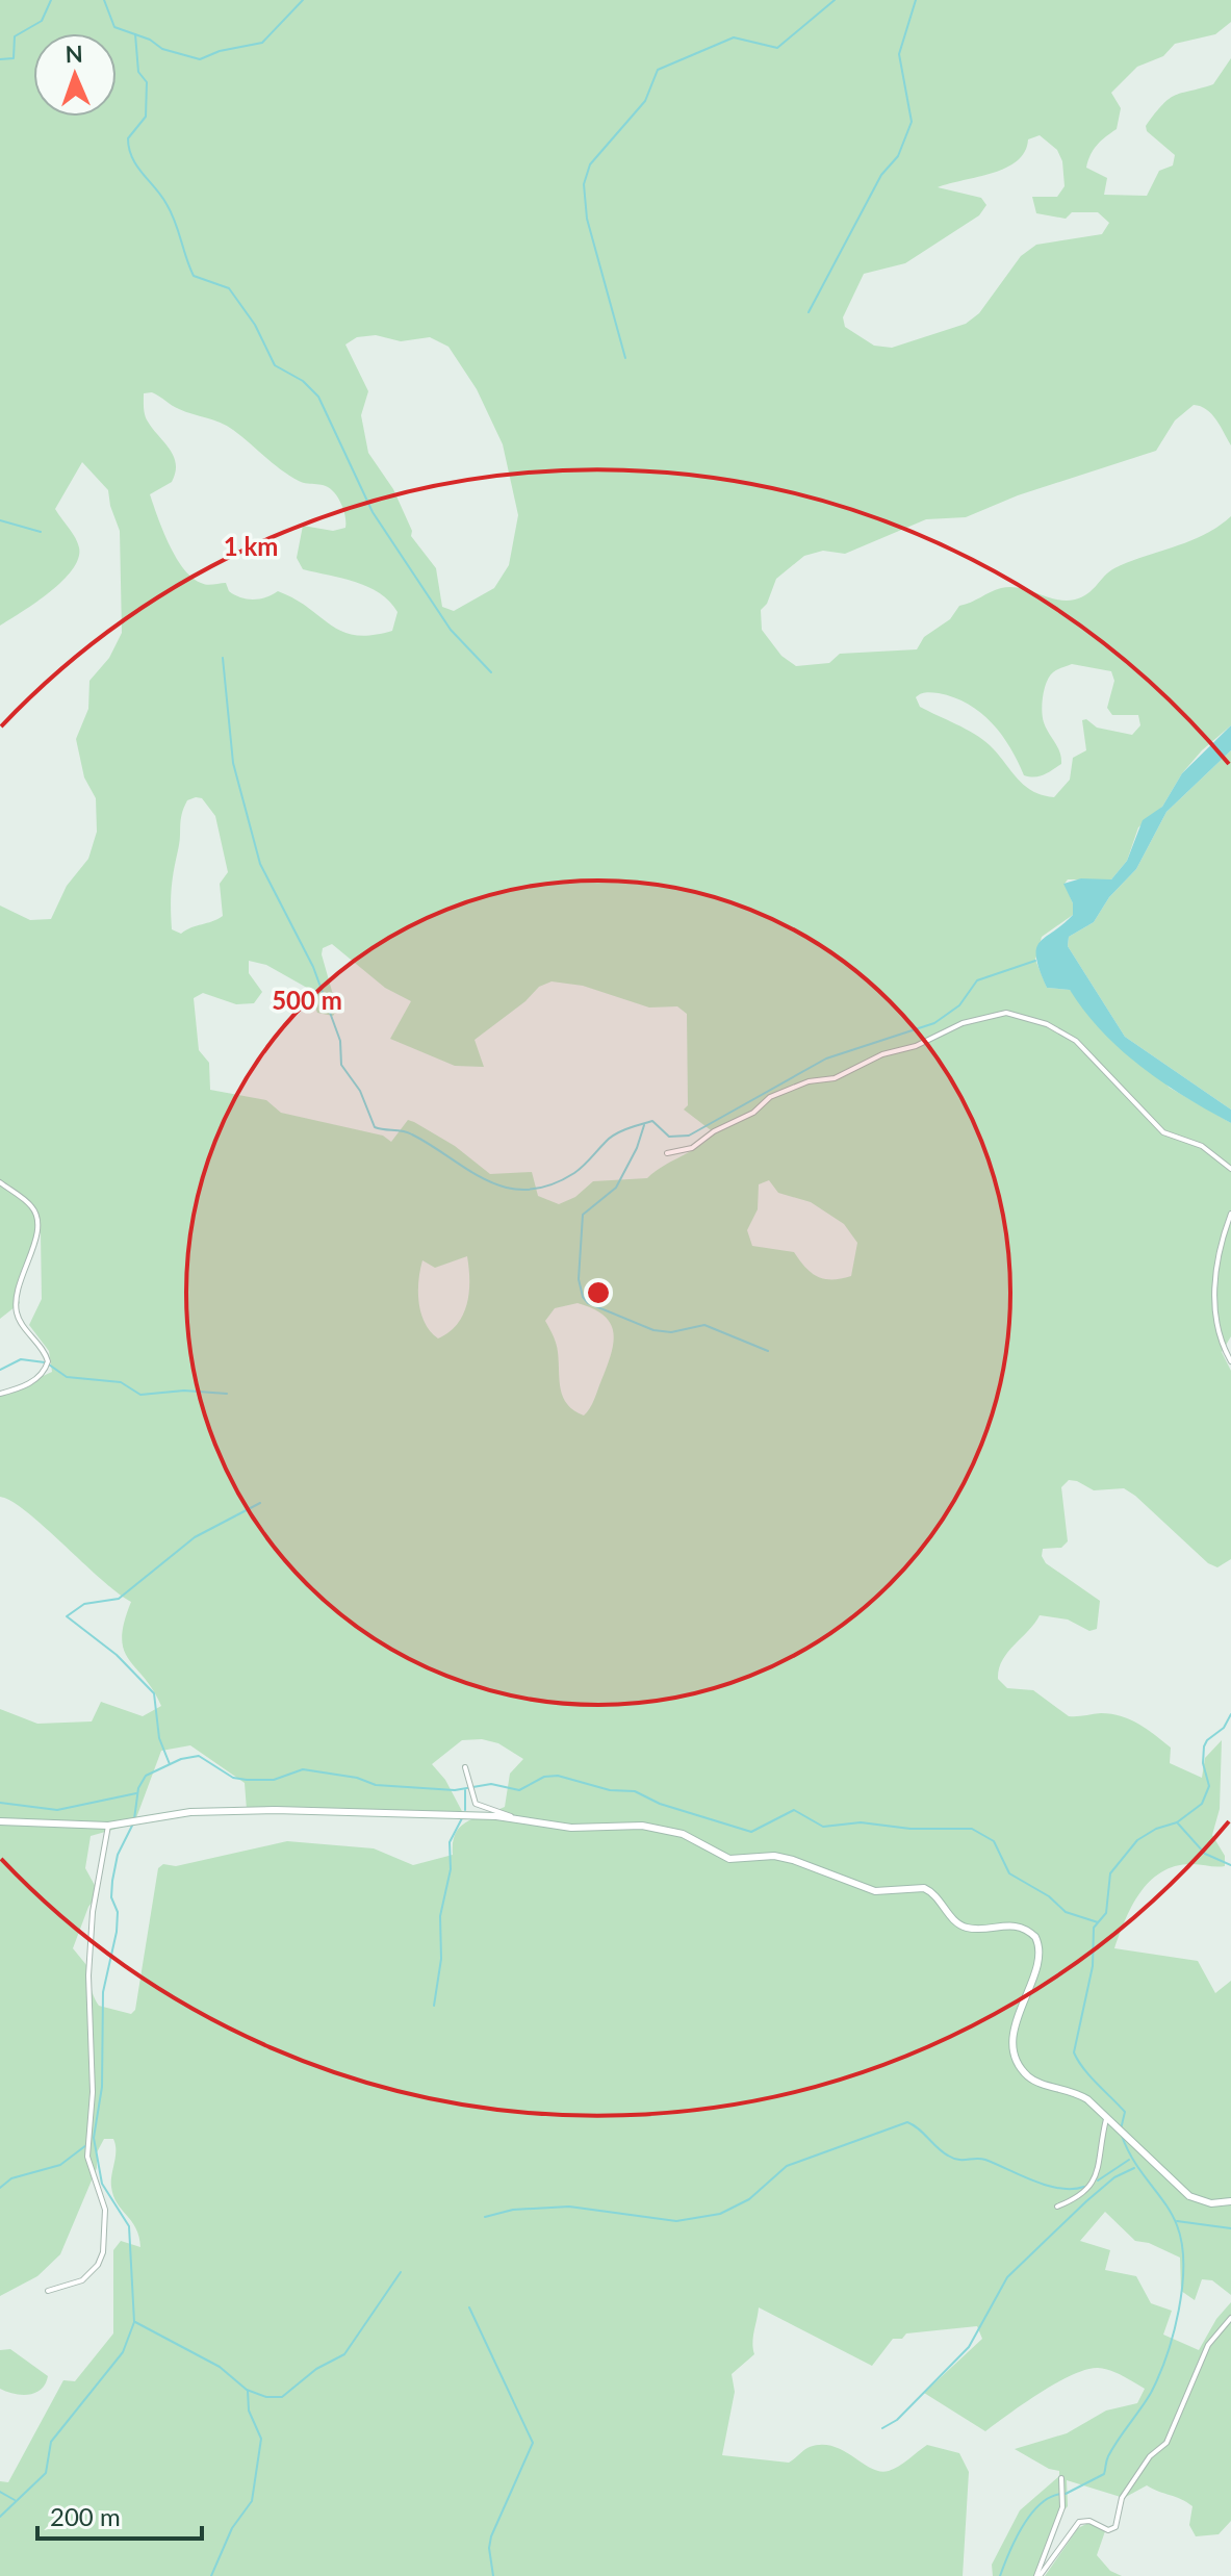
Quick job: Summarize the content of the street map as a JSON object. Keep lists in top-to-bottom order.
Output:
{
  "scale_bar": "200 m",
  "north": "top",
  "rings": ["1 km", "500 m"]
}
